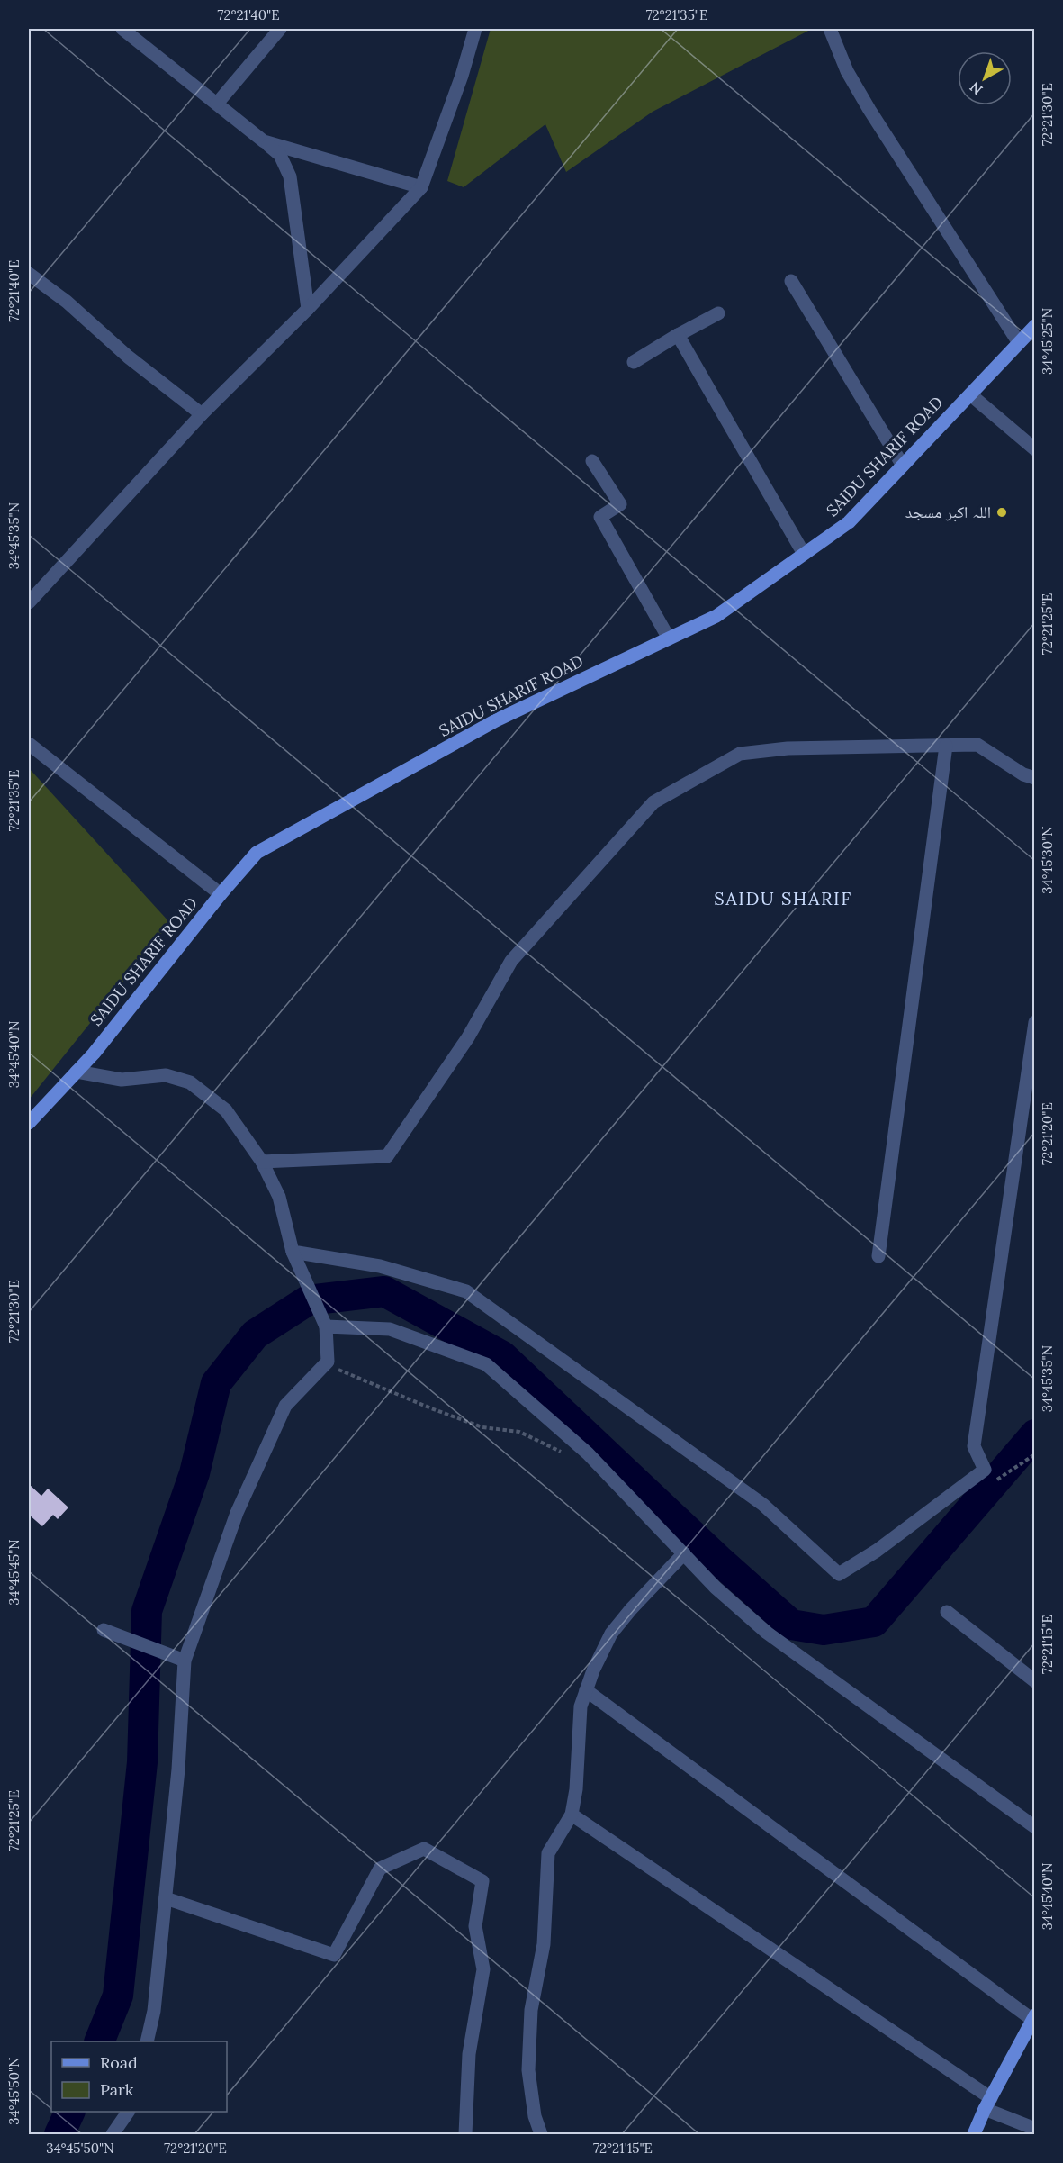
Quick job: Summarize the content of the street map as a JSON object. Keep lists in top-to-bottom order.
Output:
{
  "streets": {
    "main road": ["SAIDU SHARIF ROAD"]
  },
  "districts": ["SAIDU SHARIF"],
  "places": ["اللہ اکبر مسجد"],
  "legend": ["Road", "Park"],
  "north": "bottom left",
  "coordinates": [
    "72°21'40\"E",
    "72°21'35\"E",
    "72°21'30\"E",
    "34°45'25\"N",
    "34°45'35\"N",
    "72°21'25\"E",
    "34°45'30\"N",
    "34°45'40\"N",
    "72°21'20\"E",
    "34°45'45\"N",
    "72°21'15\"E",
    "34°45'50\"N"
  ]
}
